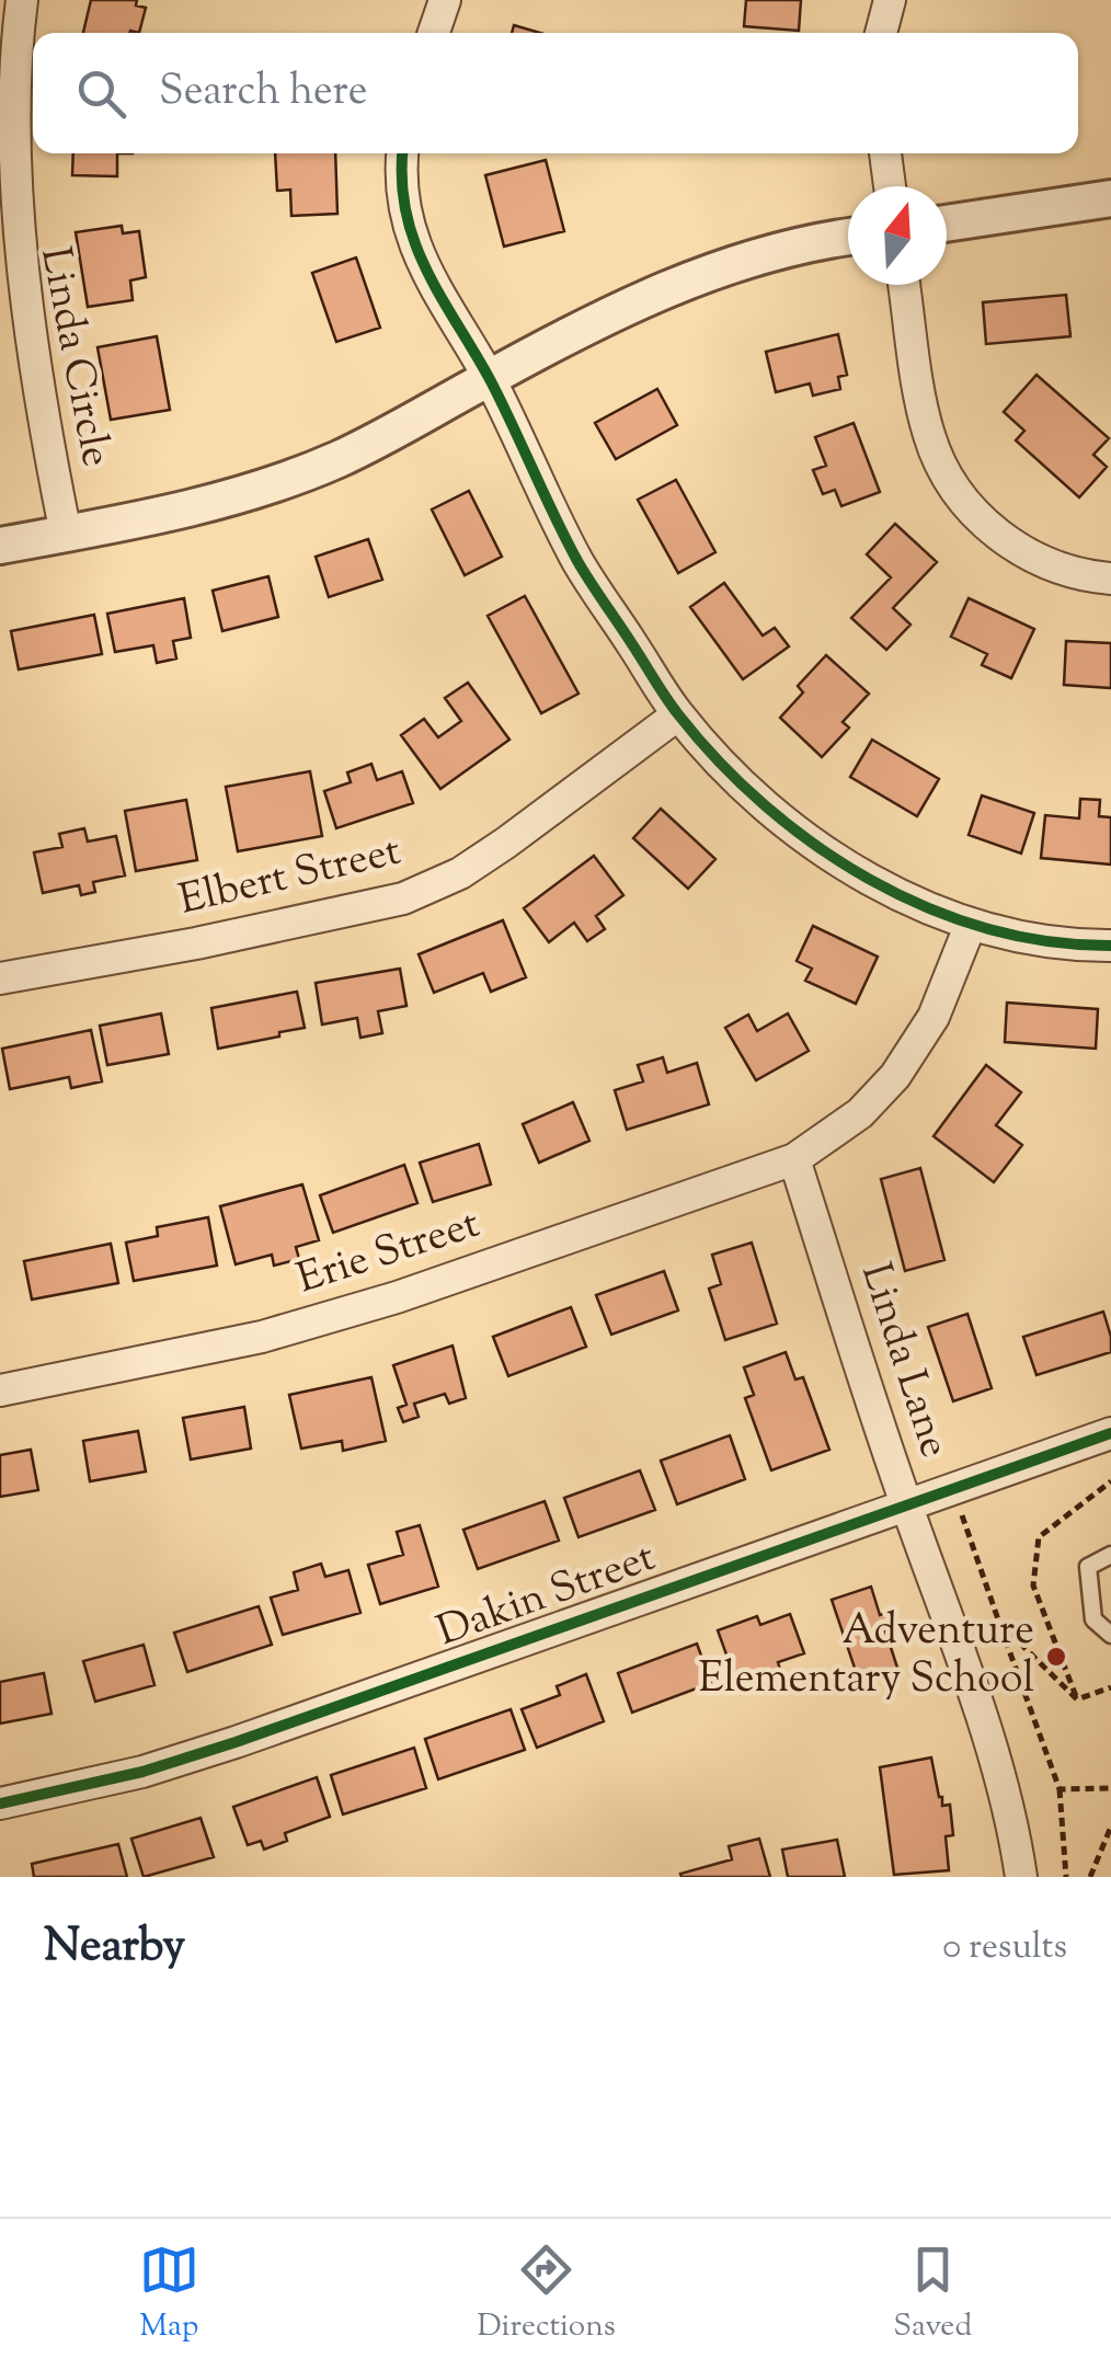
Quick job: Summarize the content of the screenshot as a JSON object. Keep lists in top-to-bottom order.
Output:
{
  "streets": {
    "street": [
      "Linda Circle",
      "Elbert Street",
      "Erie Street",
      "Linda Lane",
      "Dakin Street"
    ]
  },
  "crossings": [
    ["Erie Street", "Linda Lane"],
    ["Linda Lane", "Dakin Street"]
  ],
  "places": ["Adventure Elementary School"],
  "north": "top",
  "page": {
    "search": "Search here",
    "heading": ["Nearby", "0 results"],
    "nav": ["Map", "Directions", "Saved"]
  }
}
